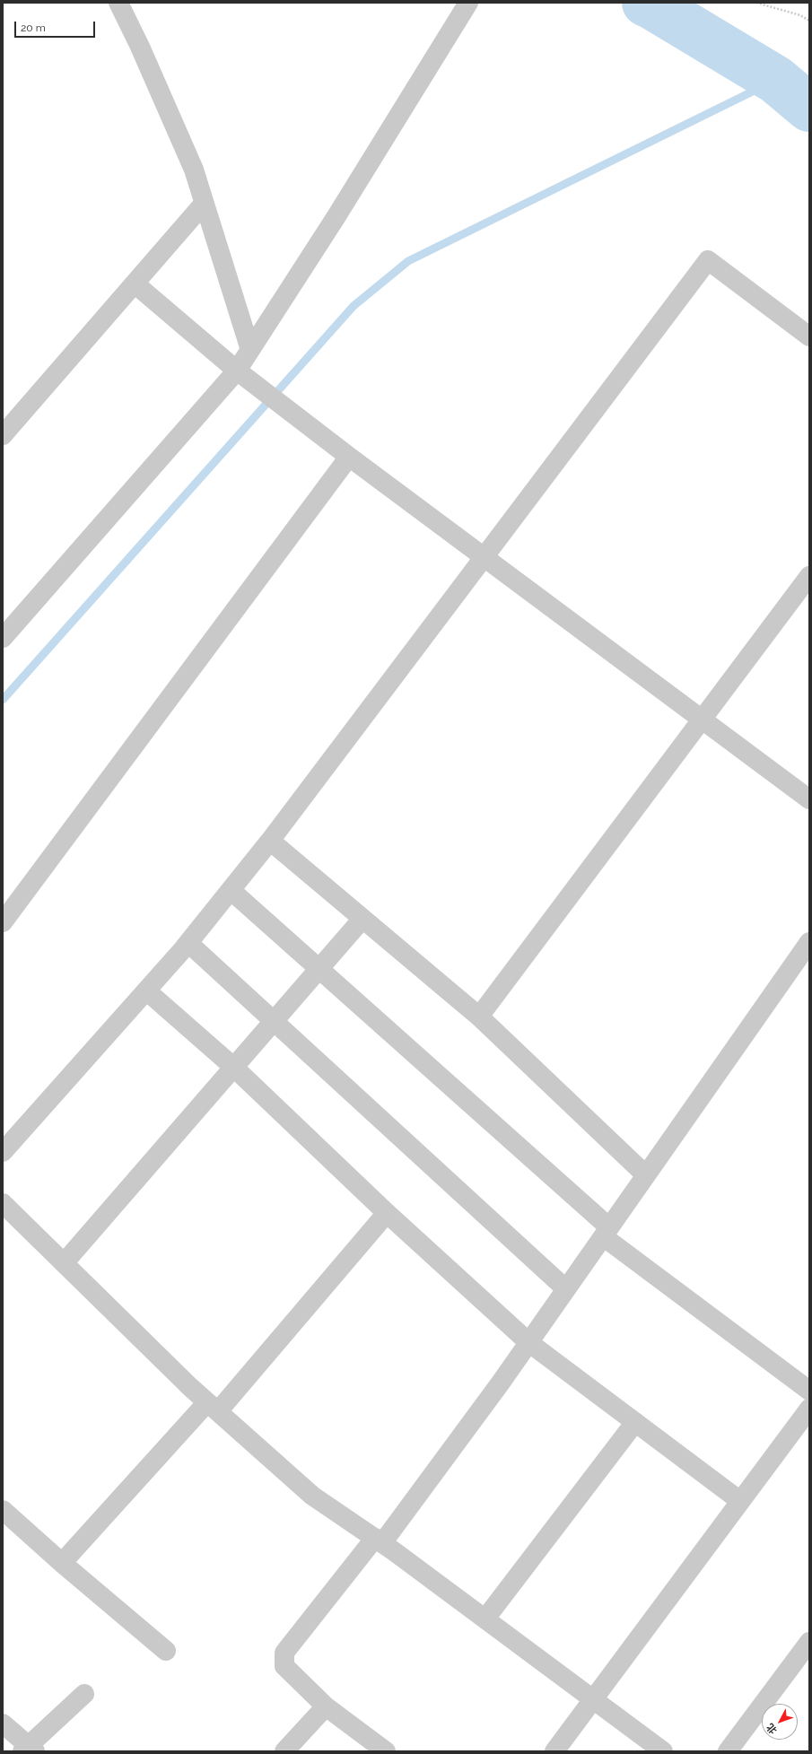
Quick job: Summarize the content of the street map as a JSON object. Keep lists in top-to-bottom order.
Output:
{
  "scale_bar": "20 m",
  "north": "bottom left"
}
